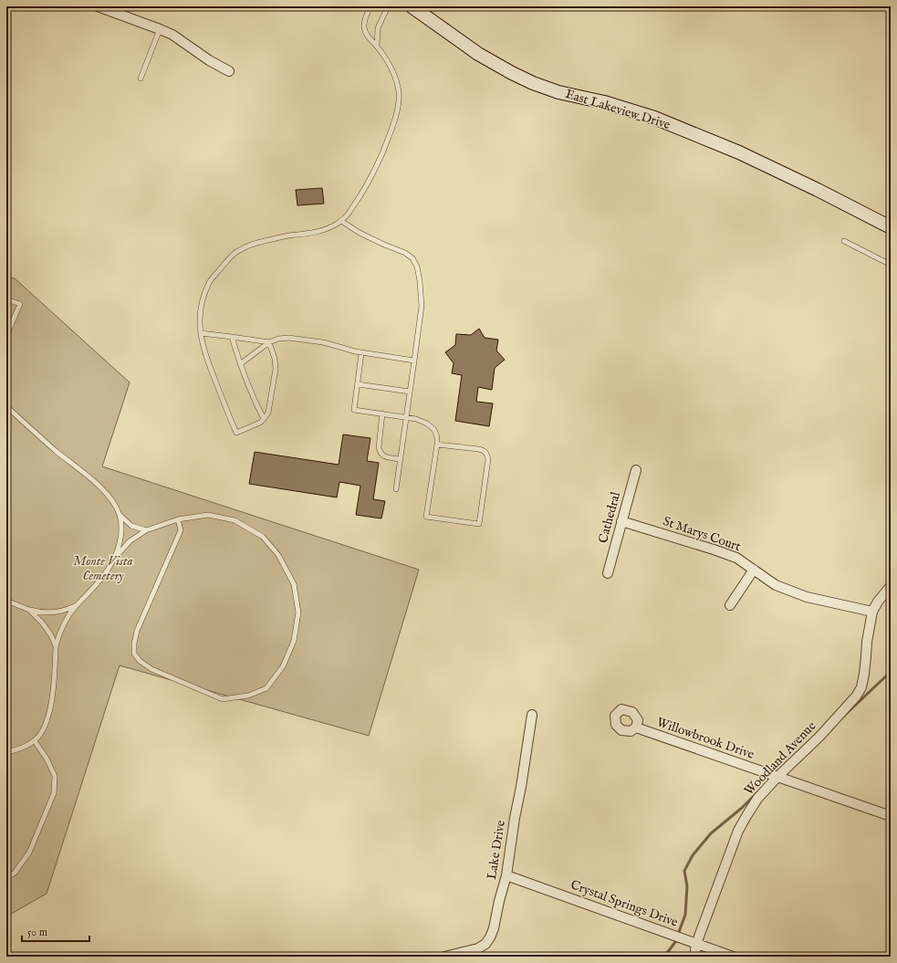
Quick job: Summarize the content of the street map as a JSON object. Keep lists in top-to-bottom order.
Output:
{
  "streets": {
    "street": [
      "East Lakeview Drive",
      "Cathedral",
      "St Marys Court",
      "Willowbrook Drive",
      "Woodland Avenue",
      "Lake Drive",
      "Crystal Springs Drive"
    ]
  },
  "crossings": [
    ["Cathedral", "St Marys Court"],
    ["St Marys Court", "Woodland Avenue"],
    ["Willowbrook Drive", "Woodland Avenue"],
    ["Woodland Avenue", "Crystal Springs Drive"],
    ["Lake Drive", "Crystal Springs Drive"]
  ],
  "parks": ["Monte Vista Cemetery"],
  "scale_bar": "50 m"
}
